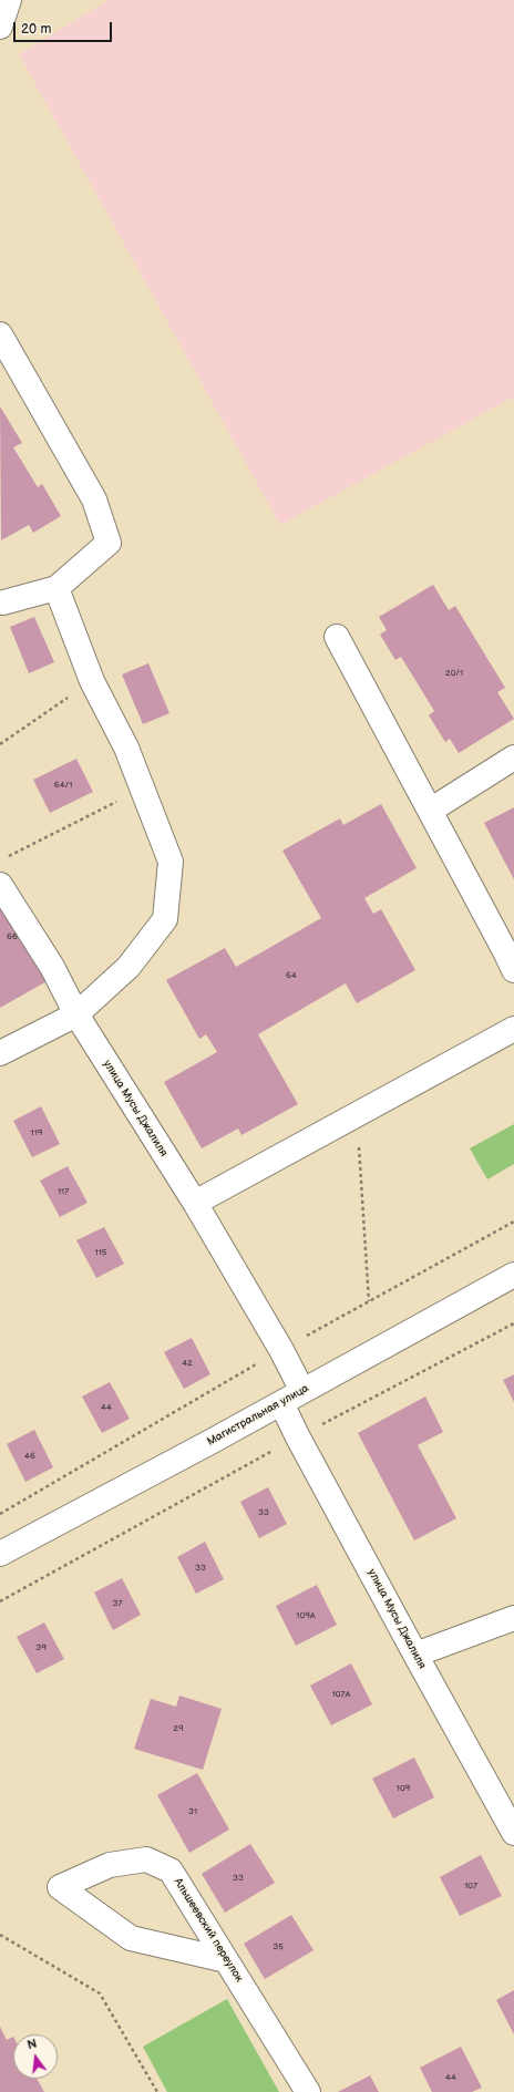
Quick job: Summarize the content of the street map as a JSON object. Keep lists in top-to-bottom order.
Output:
{
  "streets": {
    "street": ["улица Мусы Джалиля", "Магистральная улица", "Альшеевский переулок"]
  },
  "crossings": [
    ["улица Мусы Джалиля", "Магистральная улица"]
  ],
  "house_numbers": [
    "20/1",
    "64/1",
    "66",
    "64",
    "119",
    "117",
    "115",
    "42",
    "44",
    "46",
    "33",
    "33",
    "37",
    "109А",
    "39",
    "107А",
    "29",
    "109",
    "31",
    "33",
    "107",
    "35",
    "44"
  ],
  "scale_bar": "20 m",
  "north": "top"
}
